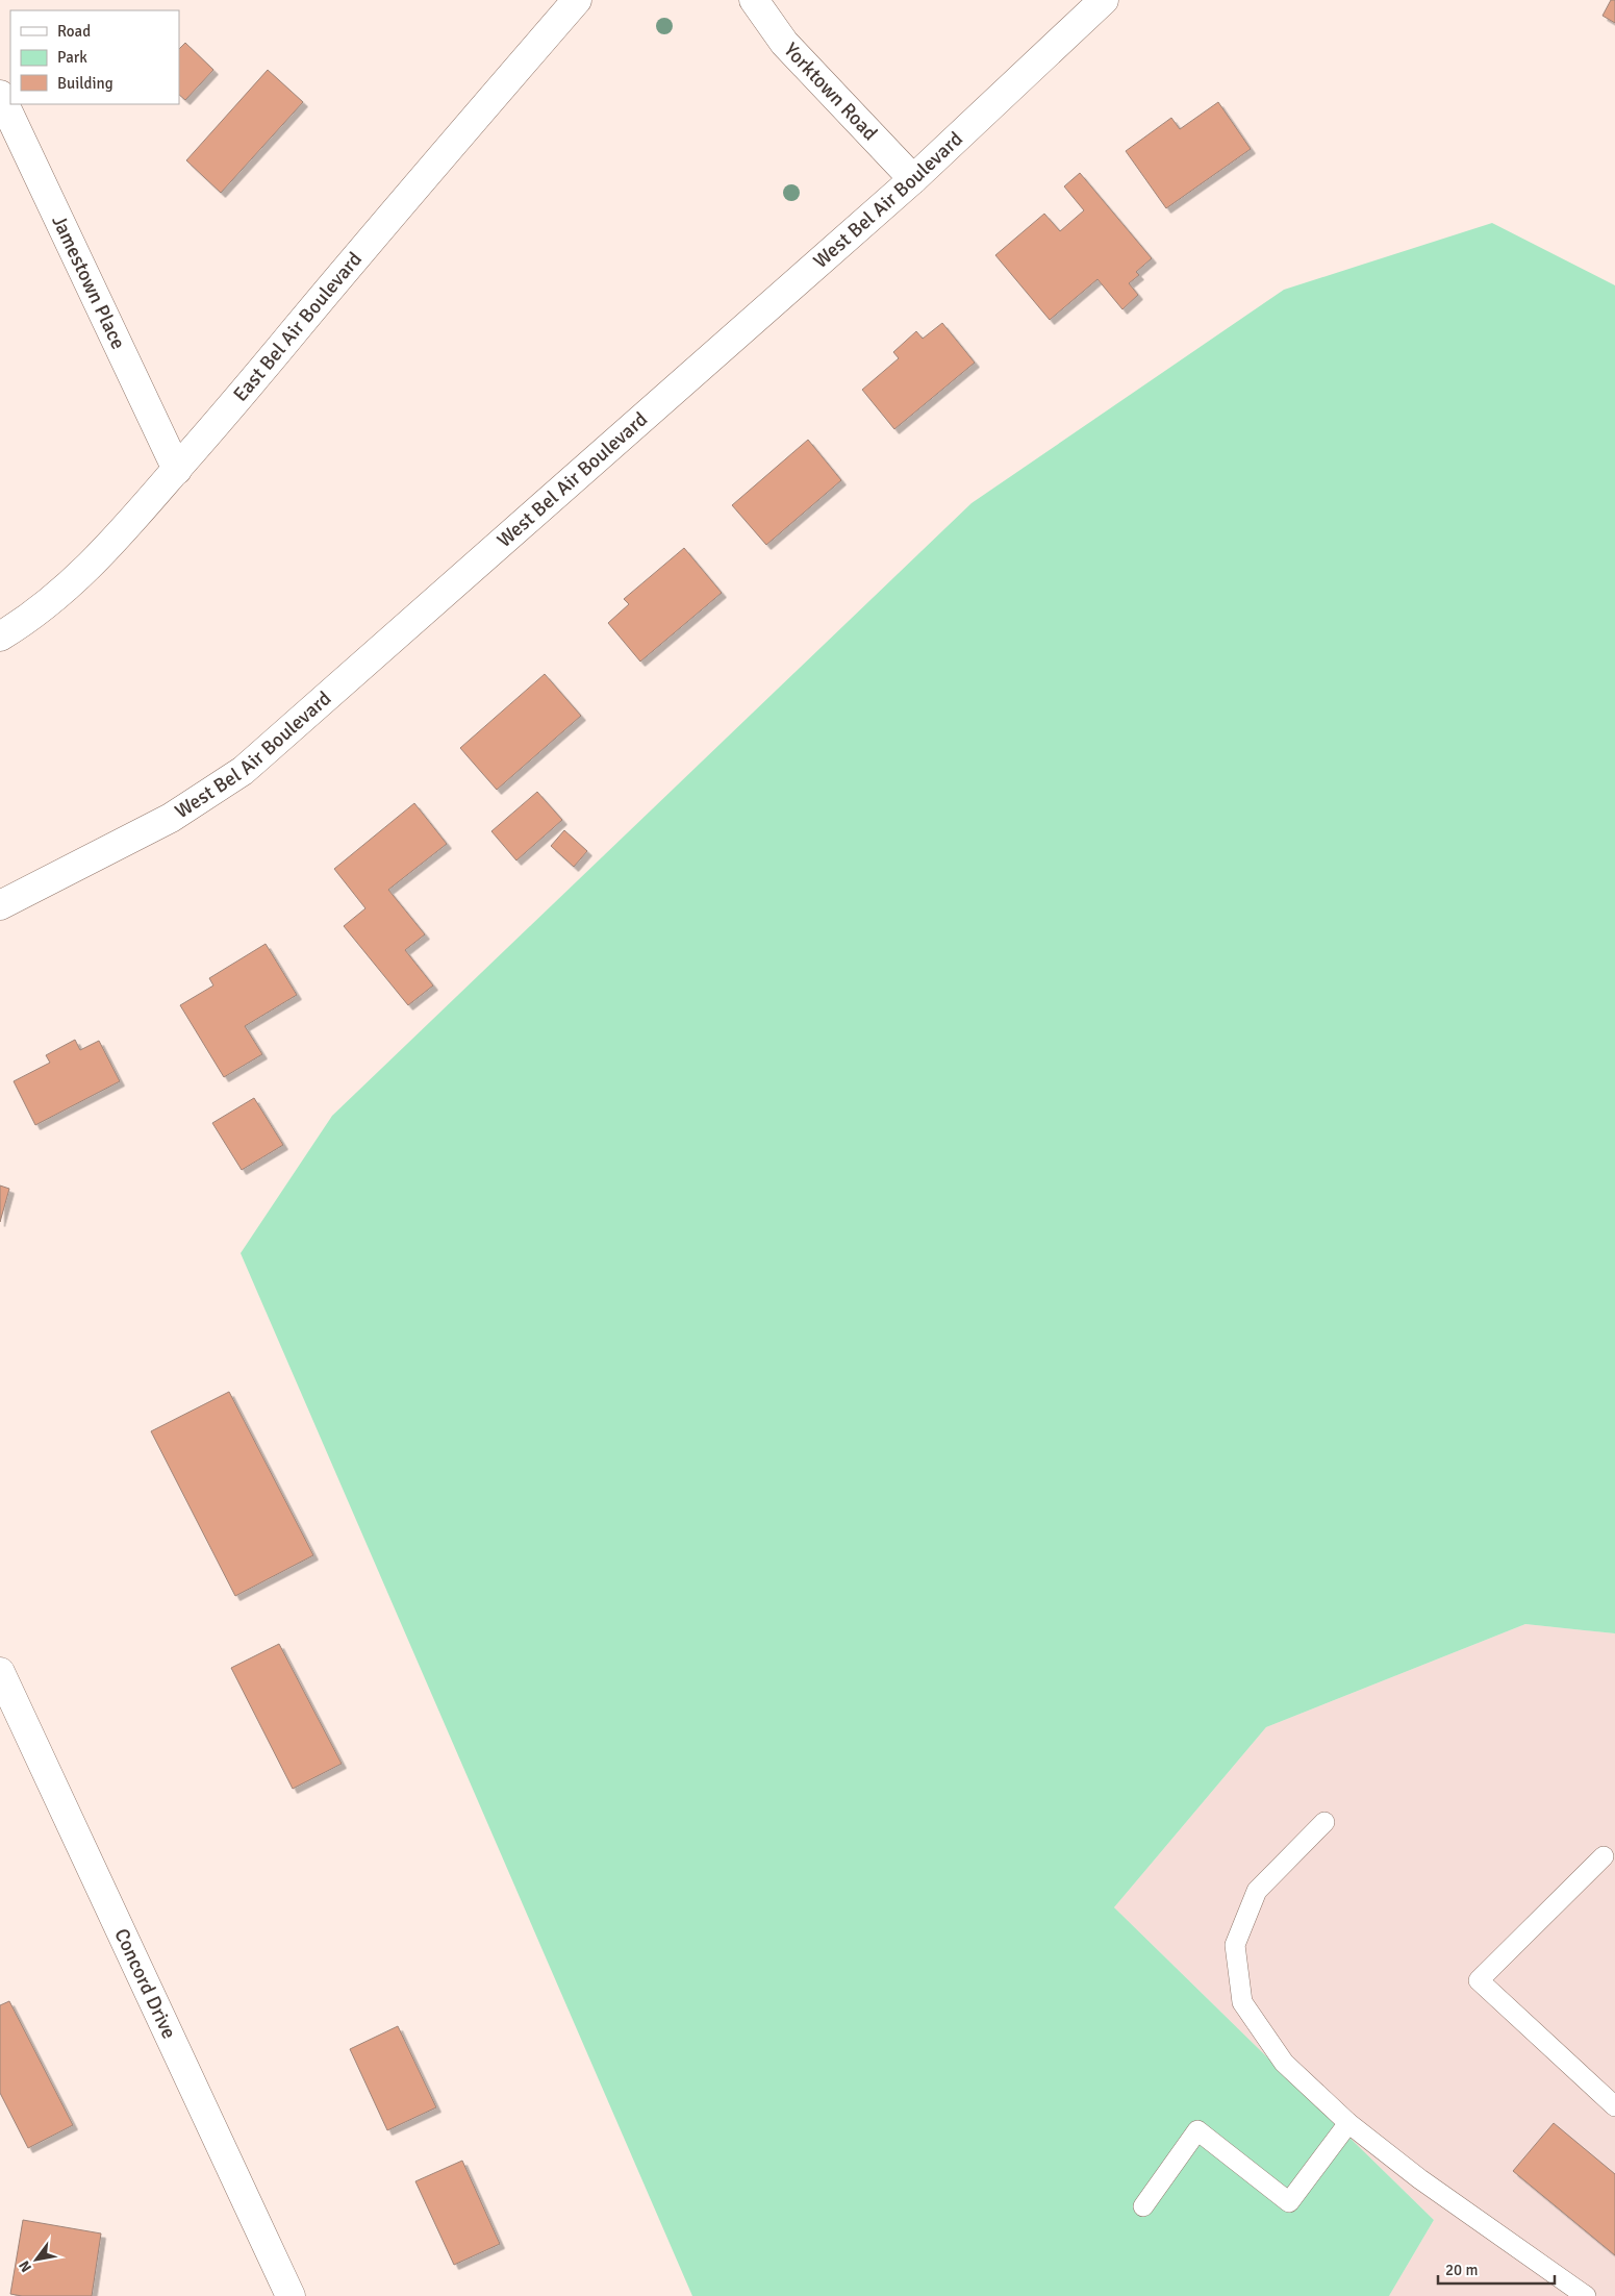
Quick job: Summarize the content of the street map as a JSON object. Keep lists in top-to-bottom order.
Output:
{
  "streets": {
    "street": [
      "Yorktown Road",
      "West Bel Air Boulevard",
      "Jamestown Place",
      "East Bel Air Boulevard",
      "Concord Drive"
    ]
  },
  "crossings": [
    ["Yorktown Road", "West Bel Air Boulevard"],
    ["Jamestown Place", "East Bel Air Boulevard"]
  ],
  "legend": ["Road", "Park", "Building"],
  "scale_bar": "20 m",
  "north": "bottom left"
}
